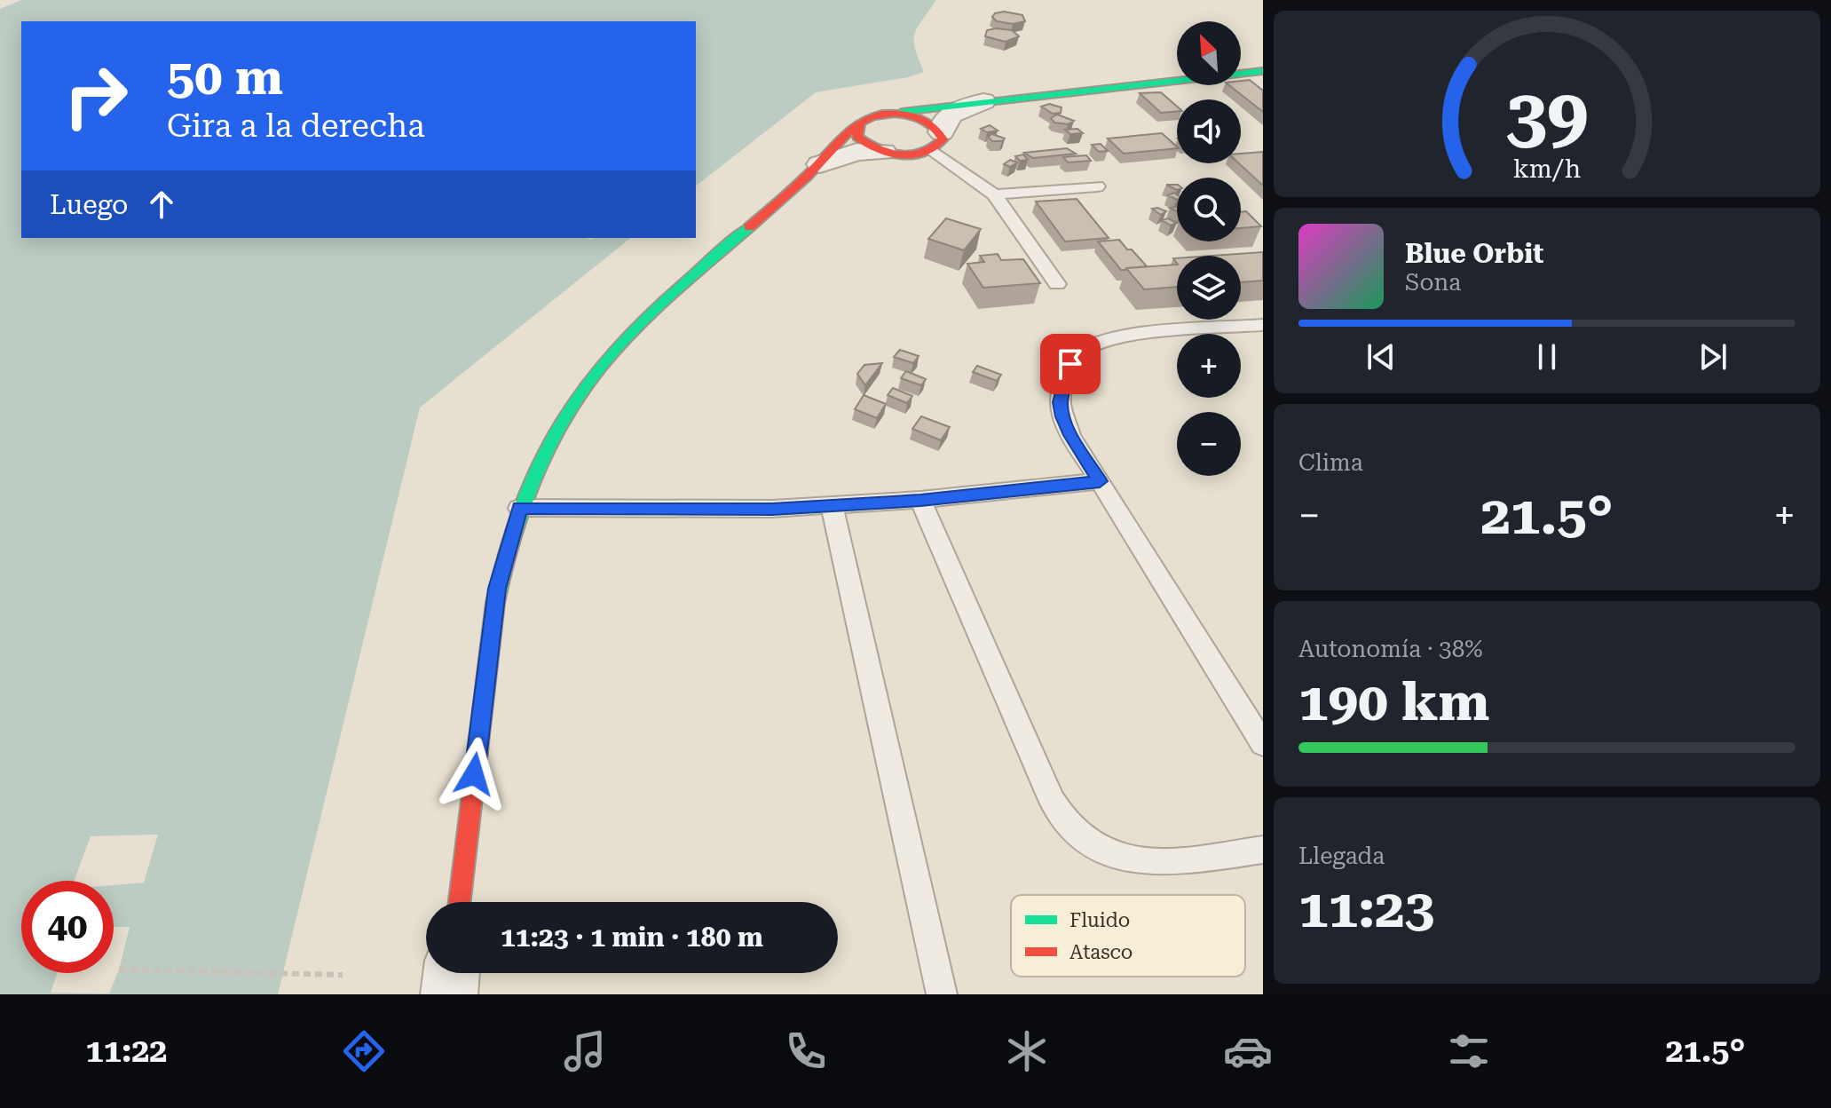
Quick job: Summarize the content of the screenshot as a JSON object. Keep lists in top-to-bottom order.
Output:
{
  "legend": ["Fluido", "Atasco"],
  "north": "top left",
  "page": {
    "map_buttons": ["+", "−"],
    "turn": ["50 m", "Gira a la derecha"],
    "then": "Luego",
    "song": ["Blue Orbit", "Sona"],
    "tile": [
      "Clima",
      ["Autonomía · 38%", "190 km"],
      ["Llegada", "11:23"]
    ],
    "heat": ["−", "21.5°", "+"],
    "limit": "40",
    "trip": "11:23 · 1 min · 180 m",
    "tabs": ["11:22", "21.5°"],
    "gauge": ["39", "km/h"]
  }
}
